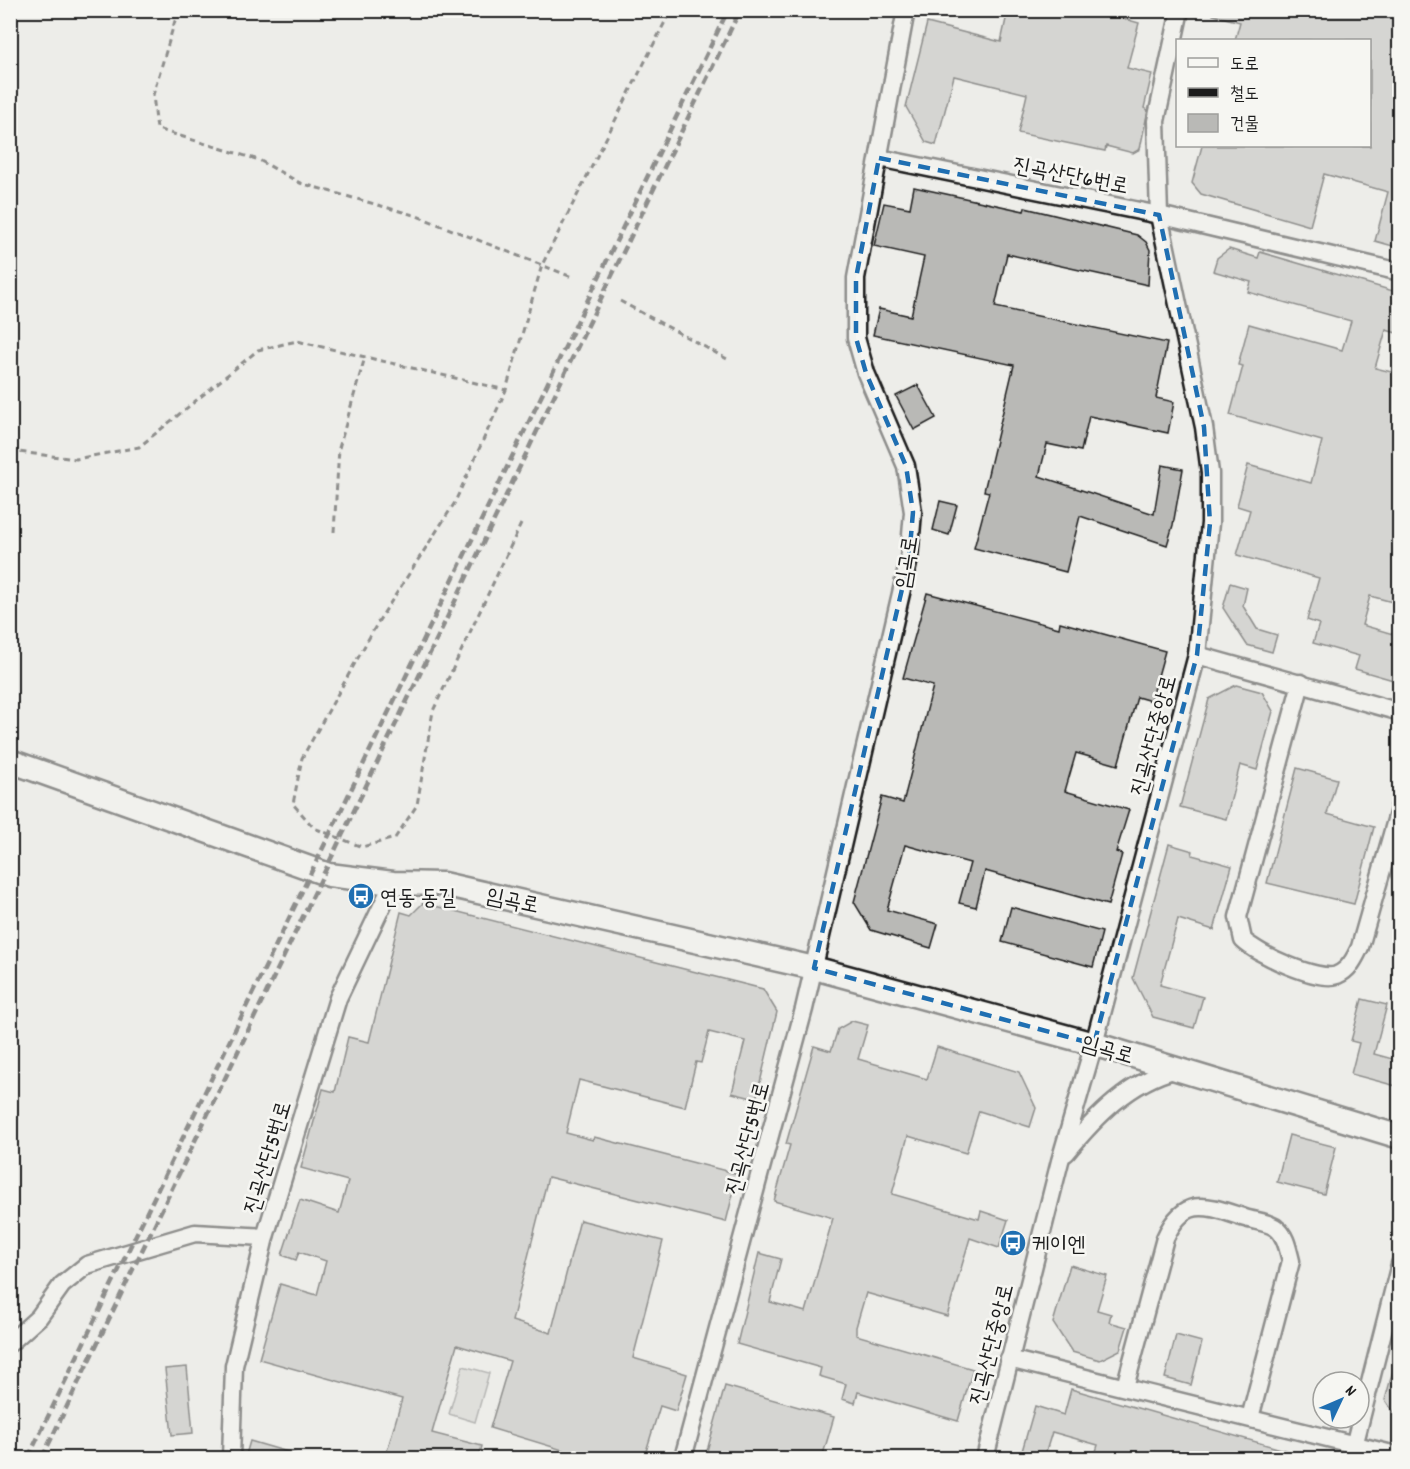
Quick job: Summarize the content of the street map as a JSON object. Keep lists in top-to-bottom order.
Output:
{
  "streets": {
    "main road": ["임곡로"],
    "street": ["진곡산단6번로", "진곡산단중앙로", "진곡산단5번로"]
  },
  "crossings": [
    ["진곡산단6번로", "임곡로"],
    ["진곡산단6번로", "진곡산단중앙로"],
    ["임곡로", "진곡산단중앙로"],
    ["임곡로", "진곡산단5번로"]
  ],
  "places": {
    "bus stop": ["연동 동길", "케이엔"]
  },
  "legend": ["도로", "철도", "건물"],
  "north": "top right"
}
